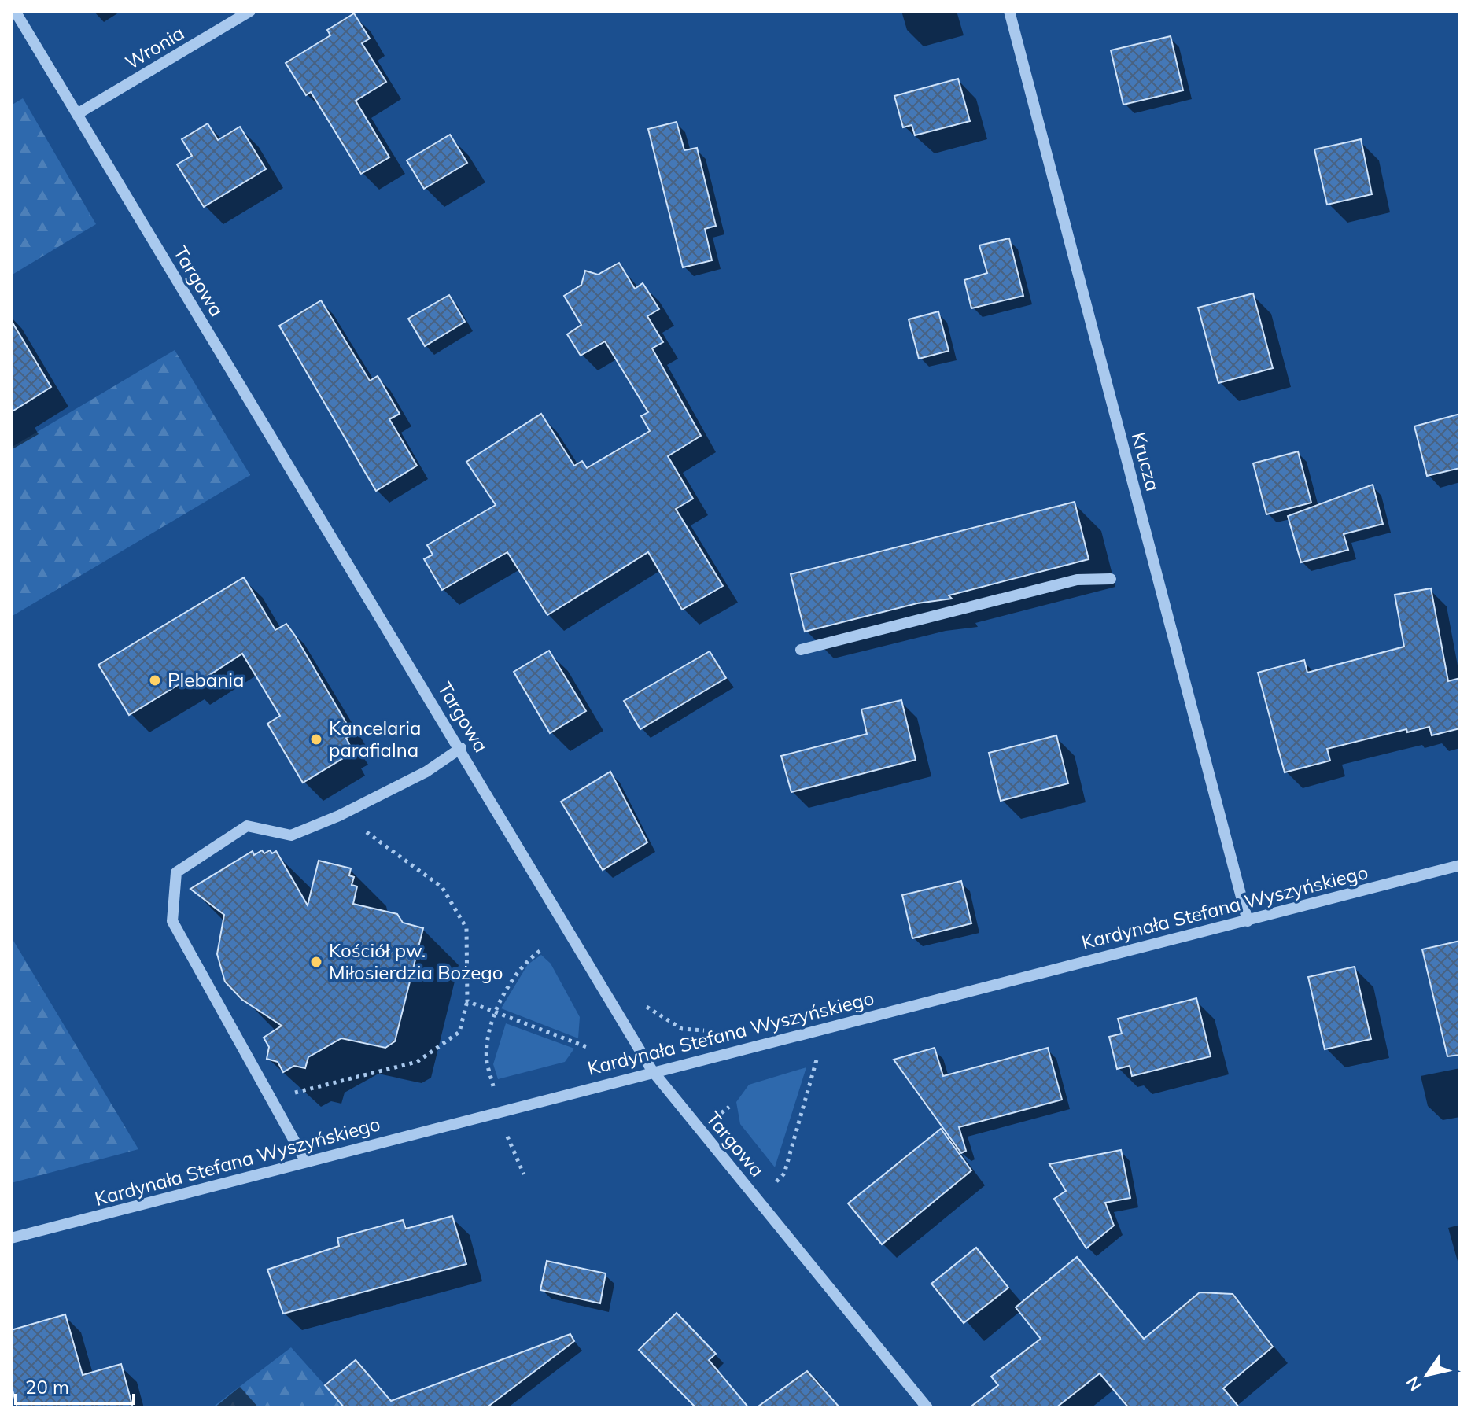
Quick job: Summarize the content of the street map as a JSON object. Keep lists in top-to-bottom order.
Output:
{
  "streets": {
    "street": [
      "Wronia",
      "Targowa",
      "Krucza",
      "Kardynała Stefana Wyszyńskiego"
    ]
  },
  "crossings": [
    ["Wronia", "Targowa"],
    ["Targowa", "Kardynała Stefana Wyszyńskiego"],
    ["Krucza", "Kardynała Stefana Wyszyńskiego"]
  ],
  "places": ["Plebania", "Kancelaria parafialna", "Kościół pw. Miłosierdzia Bożego"],
  "scale_bar": "20 m",
  "north": "bottom left"
}
